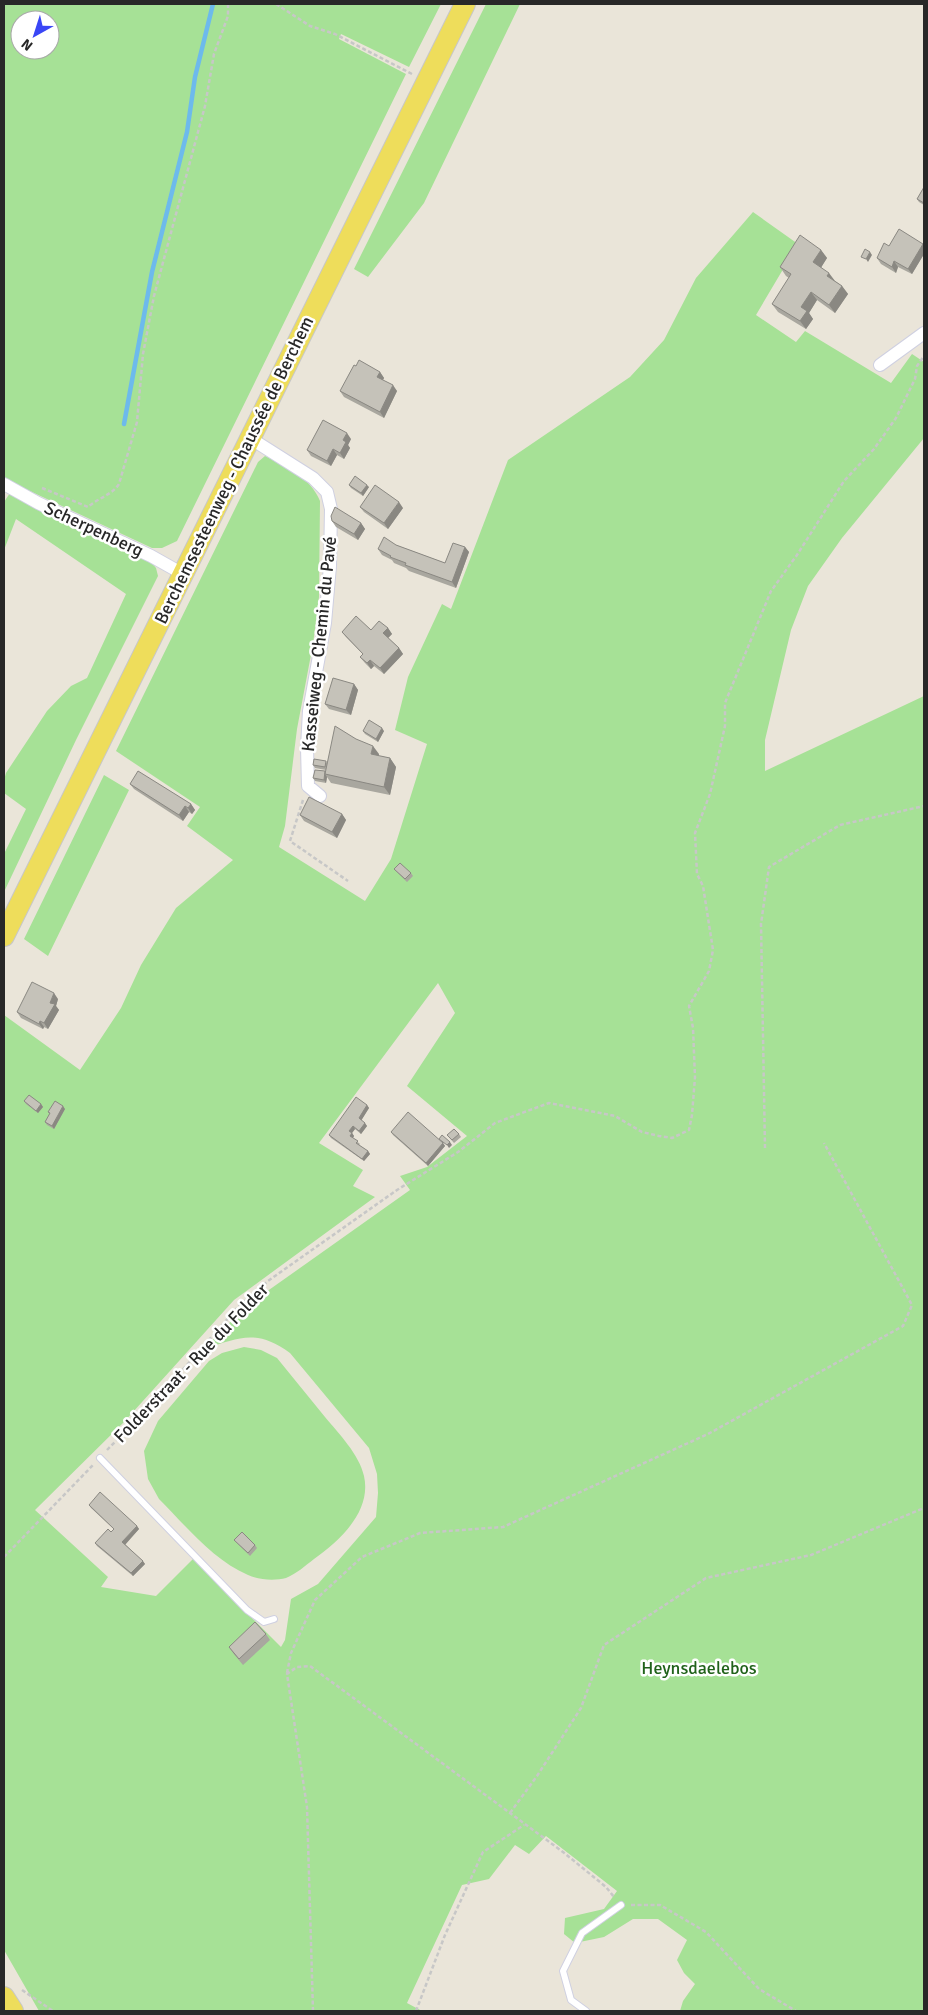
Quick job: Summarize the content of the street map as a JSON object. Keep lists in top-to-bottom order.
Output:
{
  "streets": {
    "main road": ["Berchemsesteenweg - Chaussée de Berchem"],
    "street": ["Scherpenberg", "Kasseiweg - Chemin du Pavé"],
    "path": ["Folderstraat - Rue du Folder"]
  },
  "crossings": [
    ["Berchemsesteenweg - Chaussée de Berchem", "Scherpenberg"],
    ["Berchemsesteenweg - Chaussée de Berchem", "Kasseiweg - Chemin du Pavé"]
  ],
  "parks": ["Heynsdaelebos"],
  "north": "bottom left"
}
